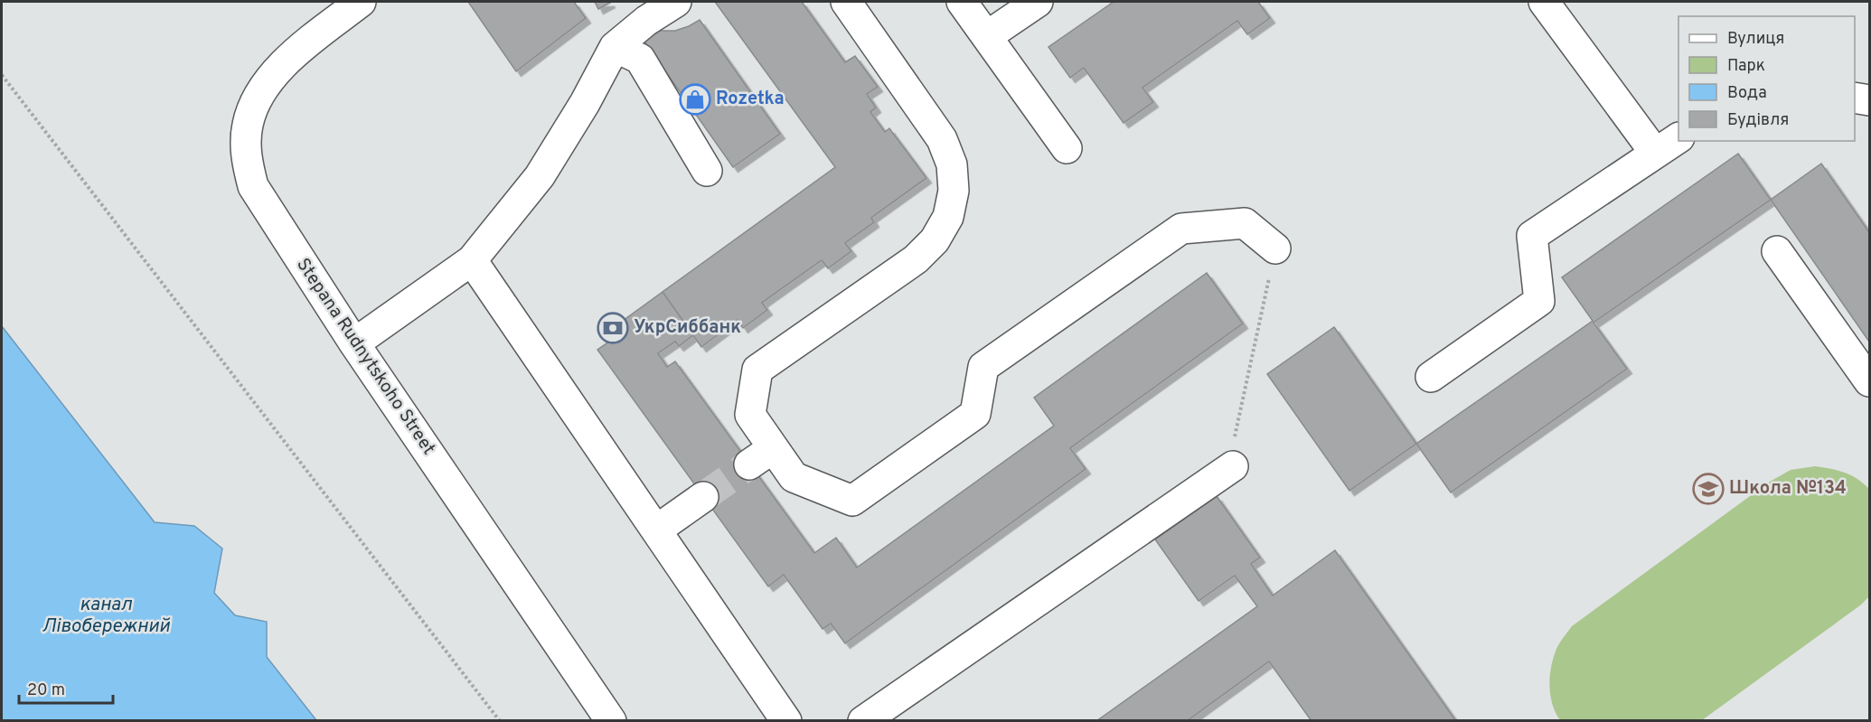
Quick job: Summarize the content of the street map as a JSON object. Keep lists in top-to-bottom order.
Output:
{
  "streets": {
    "street": ["Stepana Rudnytskoho Street"]
  },
  "water": ["канал Лівобережний"],
  "places": {
    "shop": ["Rozetka"],
    "bank": ["УкрСиббанк"],
    "school or university": ["Школа №134"]
  },
  "legend": [
    "Вулиця",
    "Парк",
    "Вода",
    "Будівля"
  ],
  "scale_bar": "20 m"
}
